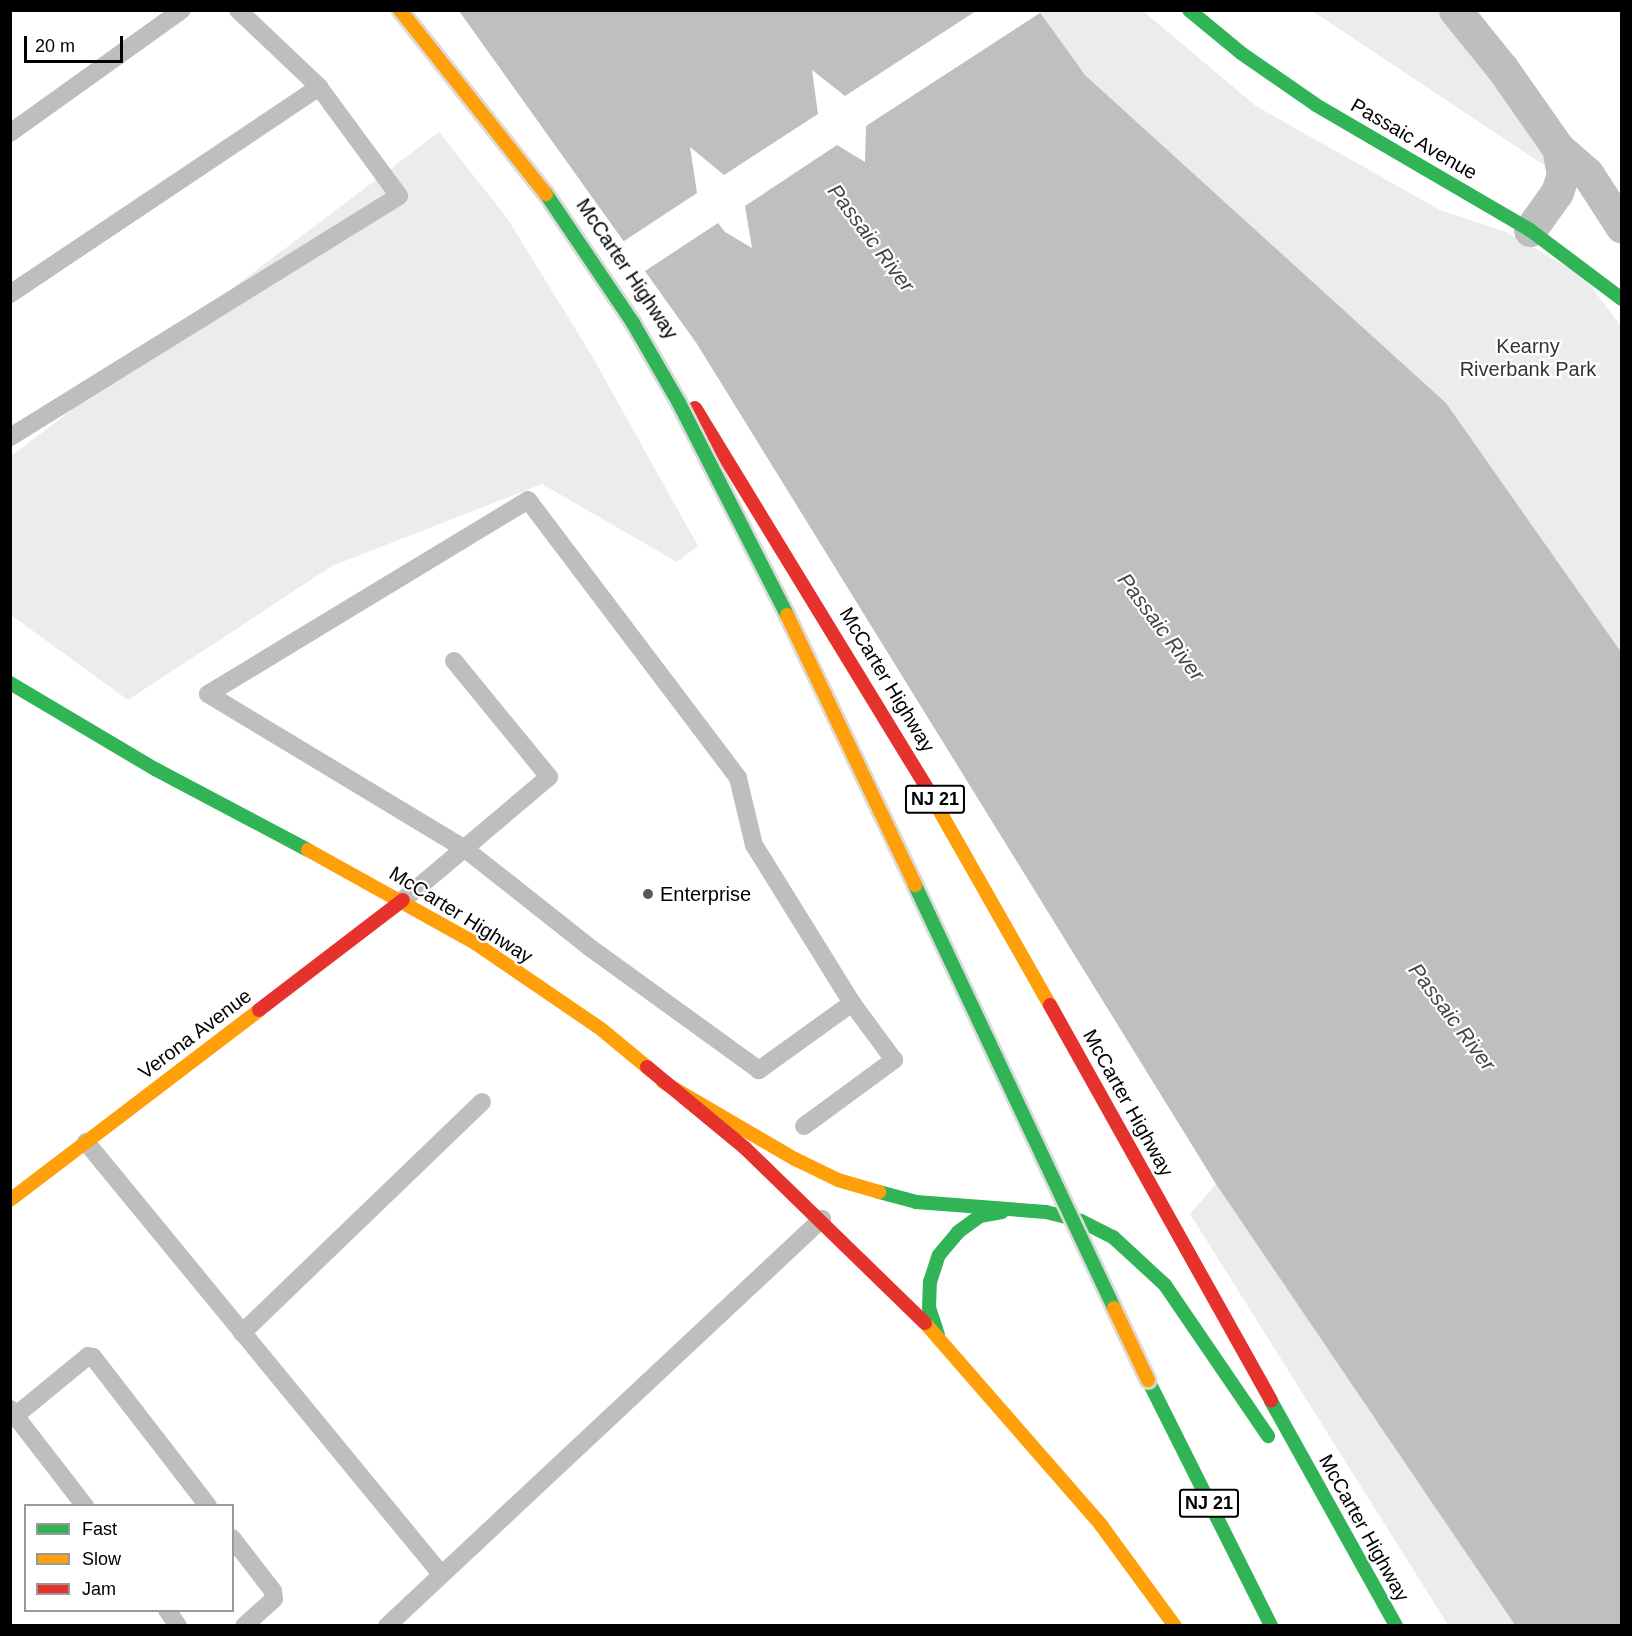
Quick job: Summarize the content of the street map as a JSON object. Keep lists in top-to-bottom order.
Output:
{
  "streets": {
    "main road": [
      "Passaic Avenue",
      "McCarter Highway",
      "NJ 21",
      "Verona Avenue"
    ]
  },
  "crossings": [
    ["McCarter Highway", "Verona Avenue"]
  ],
  "water": ["Passaic River"],
  "parks": ["Kearny Riverbank Park"],
  "places": ["Enterprise"],
  "legend": ["Fast", "Slow", "Jam"],
  "scale_bar": "20 m"
}
